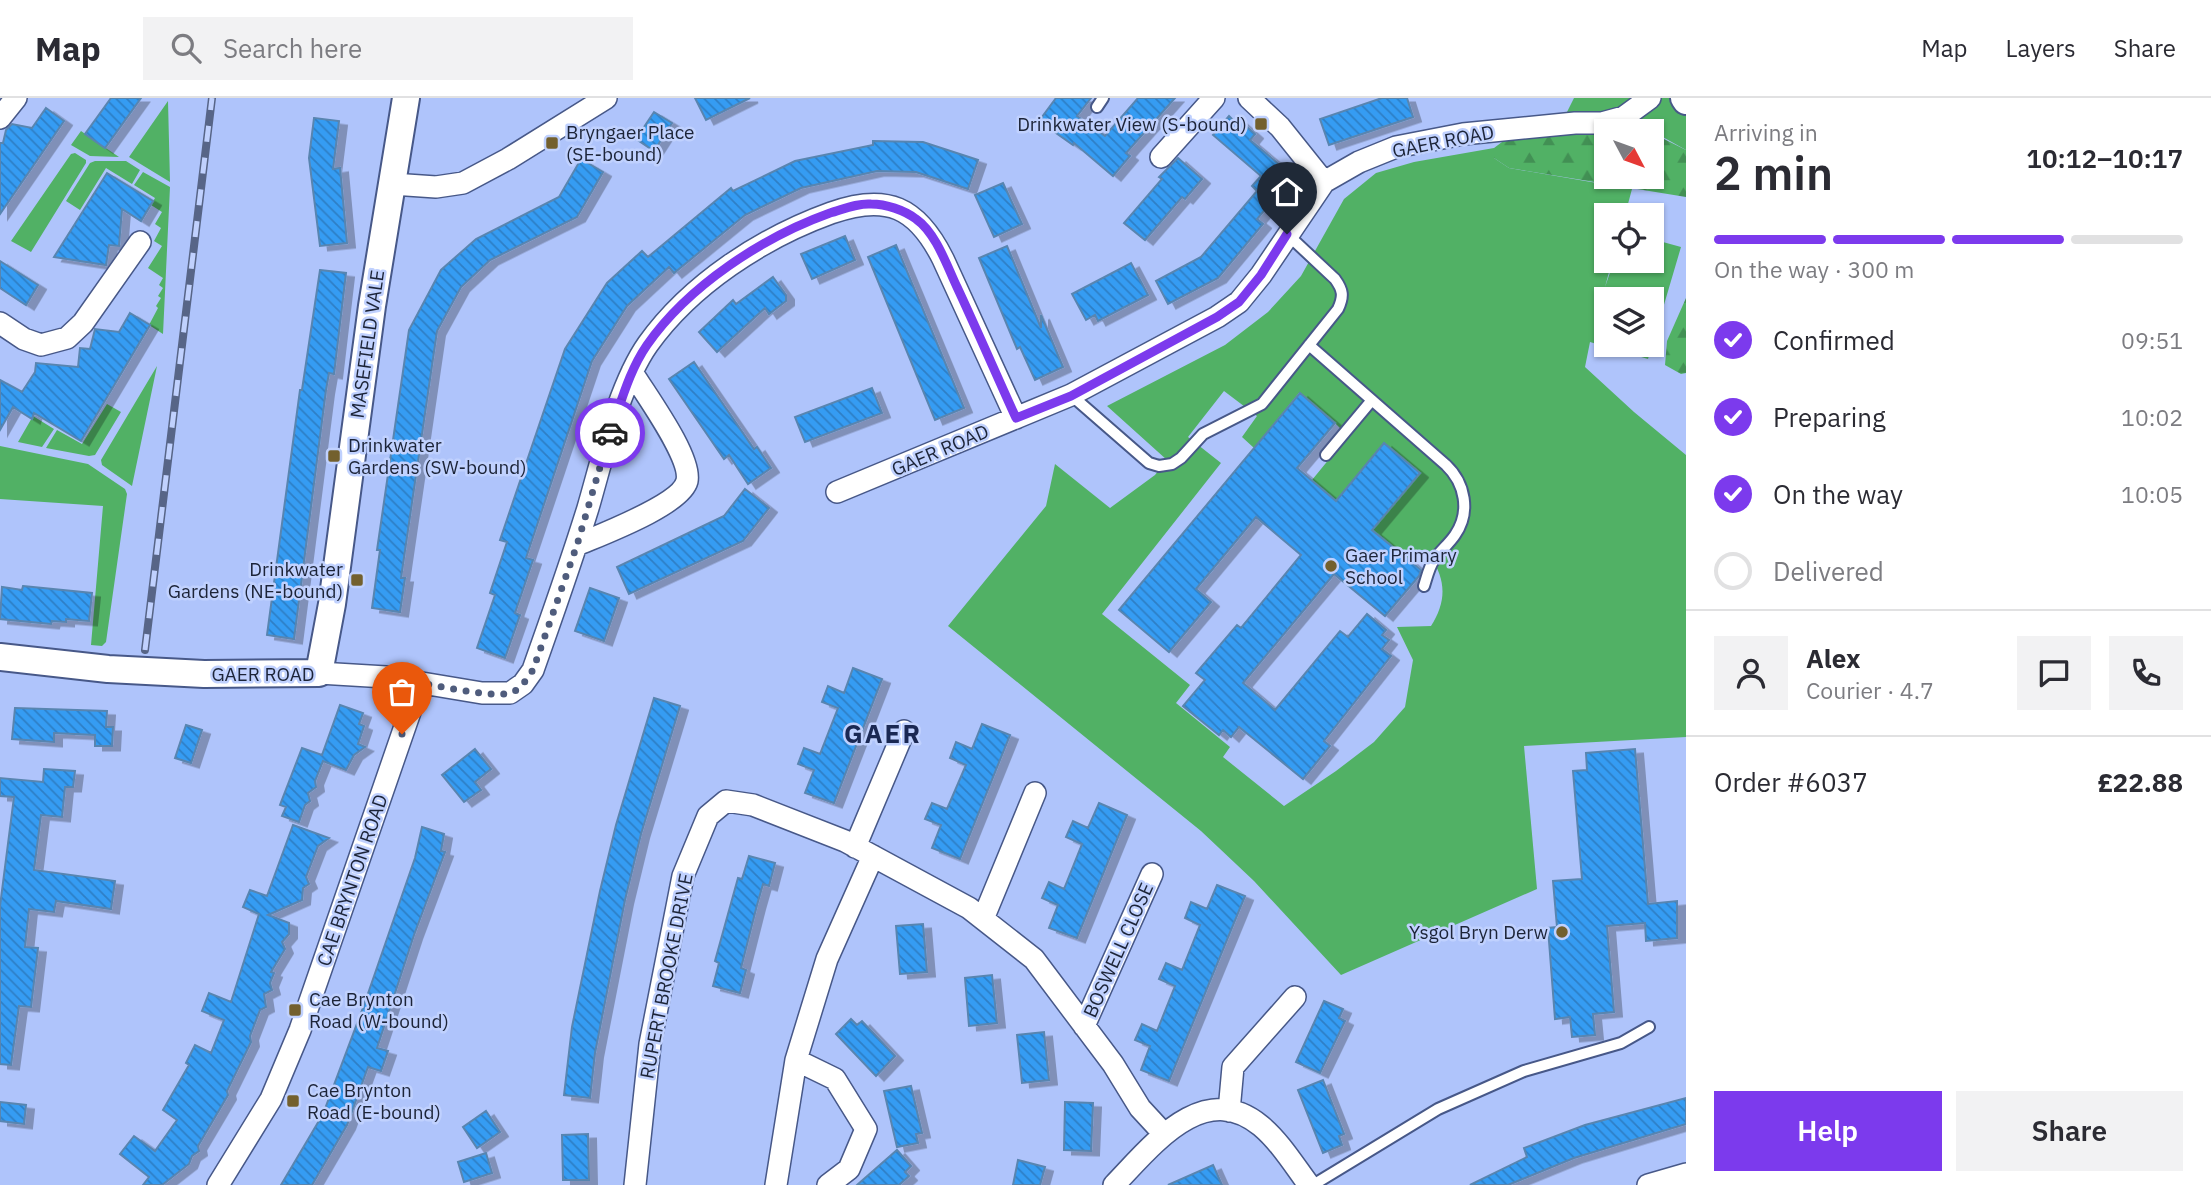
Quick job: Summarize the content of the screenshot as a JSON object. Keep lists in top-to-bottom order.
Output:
{
  "streets": {
    "street": [
      "GAER ROAD",
      "MASEFIELD VALE",
      "CAE BRYNTON ROAD",
      "BOSWELL CLOSE",
      "RUPERT BROOKE DRIVE"
    ]
  },
  "crossings": [
    ["GAER ROAD", "MASEFIELD VALE"],
    ["GAER ROAD", "CAE BRYNTON ROAD"],
    ["BOSWELL CLOSE", "RUPERT BROOKE DRIVE"]
  ],
  "districts": ["GAER"],
  "places": {
    "transit": [
      "Drinkwater View (S-bound)",
      "Bryngaer Place (SE-bound)",
      "Drinkwater Gardens (SW-bound)",
      "Drinkwater Gardens (NE-bound)",
      "Cae Brynton Road (W-bound)",
      "Cae Brynton Road (E-bound)"
    ],
    "other": ["Gaer Primary School", "Ysgol Bryn Derw"]
  },
  "north": "bottom right",
  "page": {
    "header": "Map",
    "search": "Search here",
    "nav": ["Map", "Layers", "Share"],
    "heading": ["2 min", "Arriving in", "10:12–10:17"],
    "panel": [
      "Alex",
      "Courier · 4.7",
      "Order #6037",
      "£22.88"
    ],
    "bar": "On the way · 300 m",
    "list": [
      ["Confirmed", "09:51"],
      ["Preparing", "10:02"],
      ["On the way", "10:05"],
      "Delivered"
    ],
    "buttons": ["Help", "Share"]
  }
}
